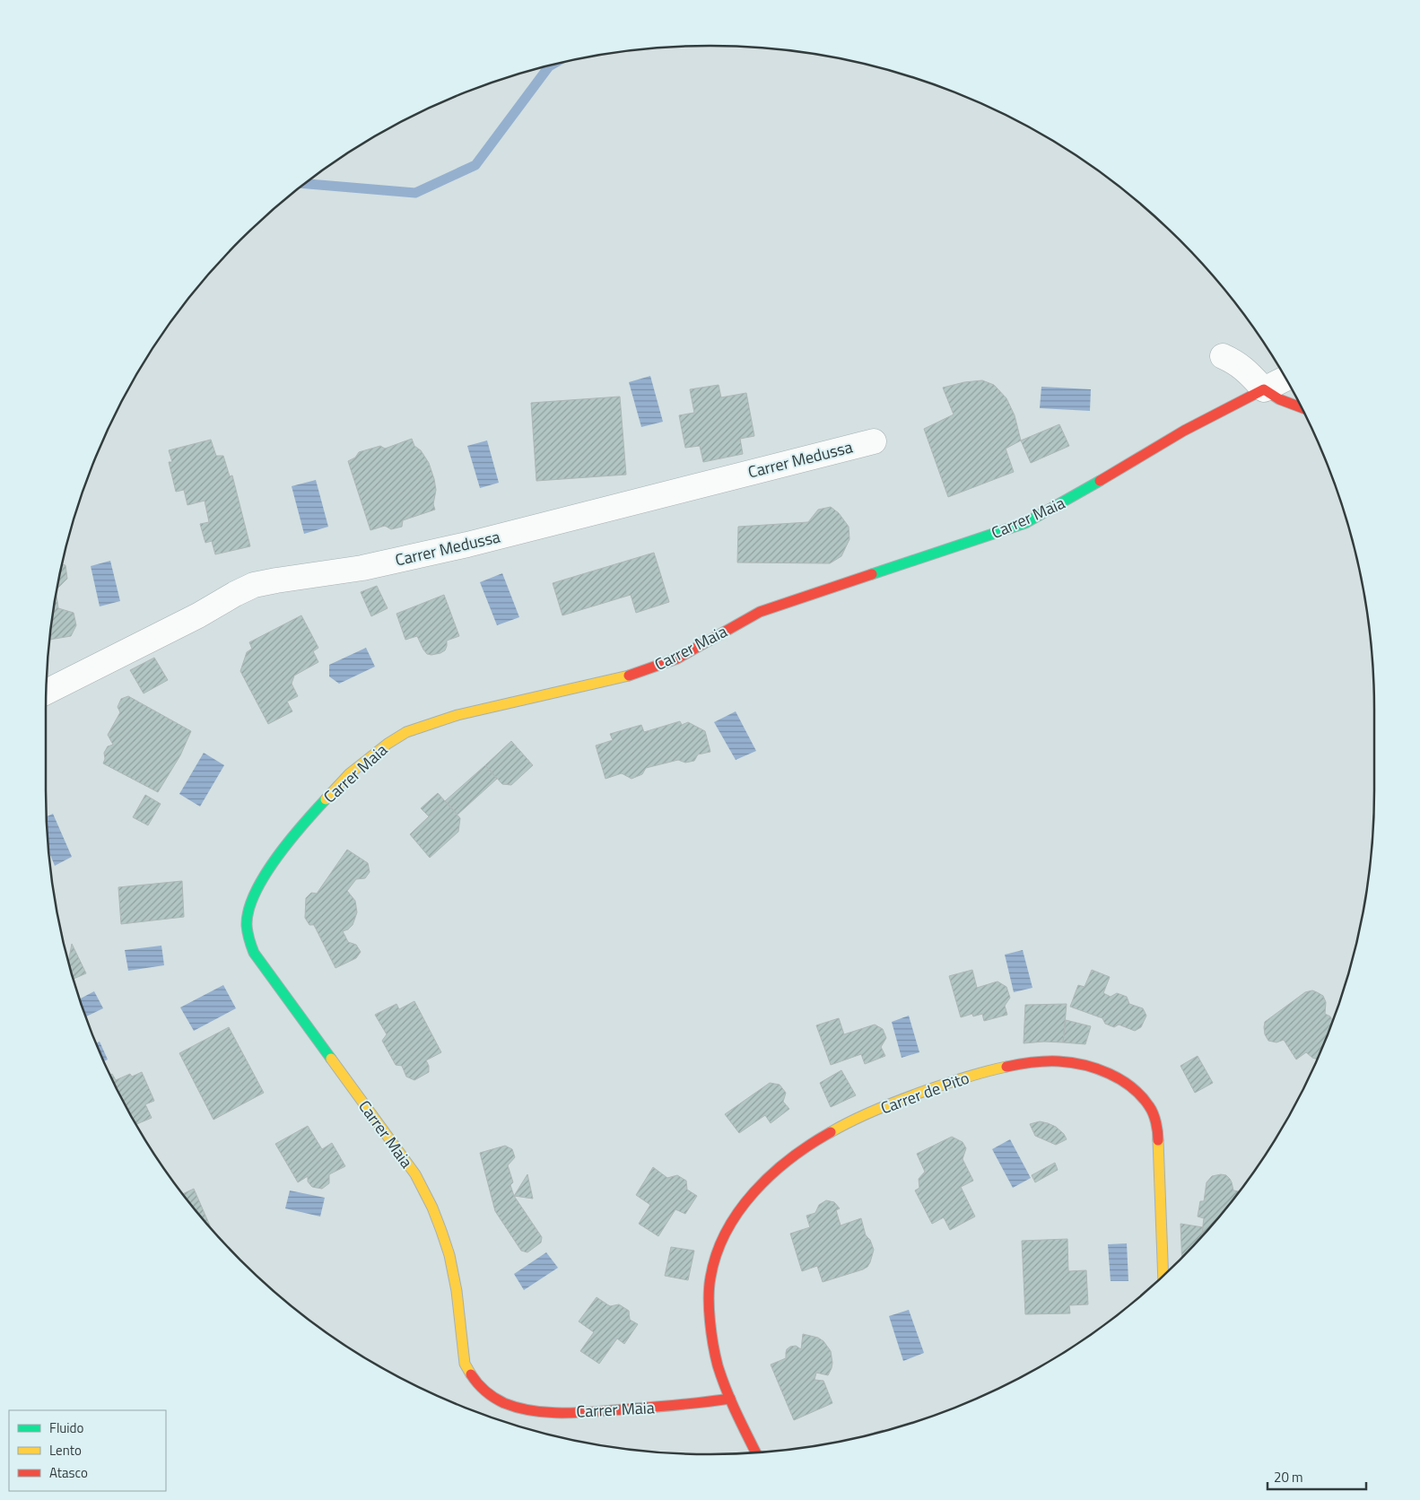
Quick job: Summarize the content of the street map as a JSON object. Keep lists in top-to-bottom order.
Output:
{
  "streets": {
    "street": ["Carrer Medussa", "Carrer Maia", "Carrer de Pito"]
  },
  "crossings": [
    ["Carrer Maia", "Carrer de Pito"]
  ],
  "legend": ["Fluido", "Lento", "Atasco"],
  "scale_bar": "20 m"
}
